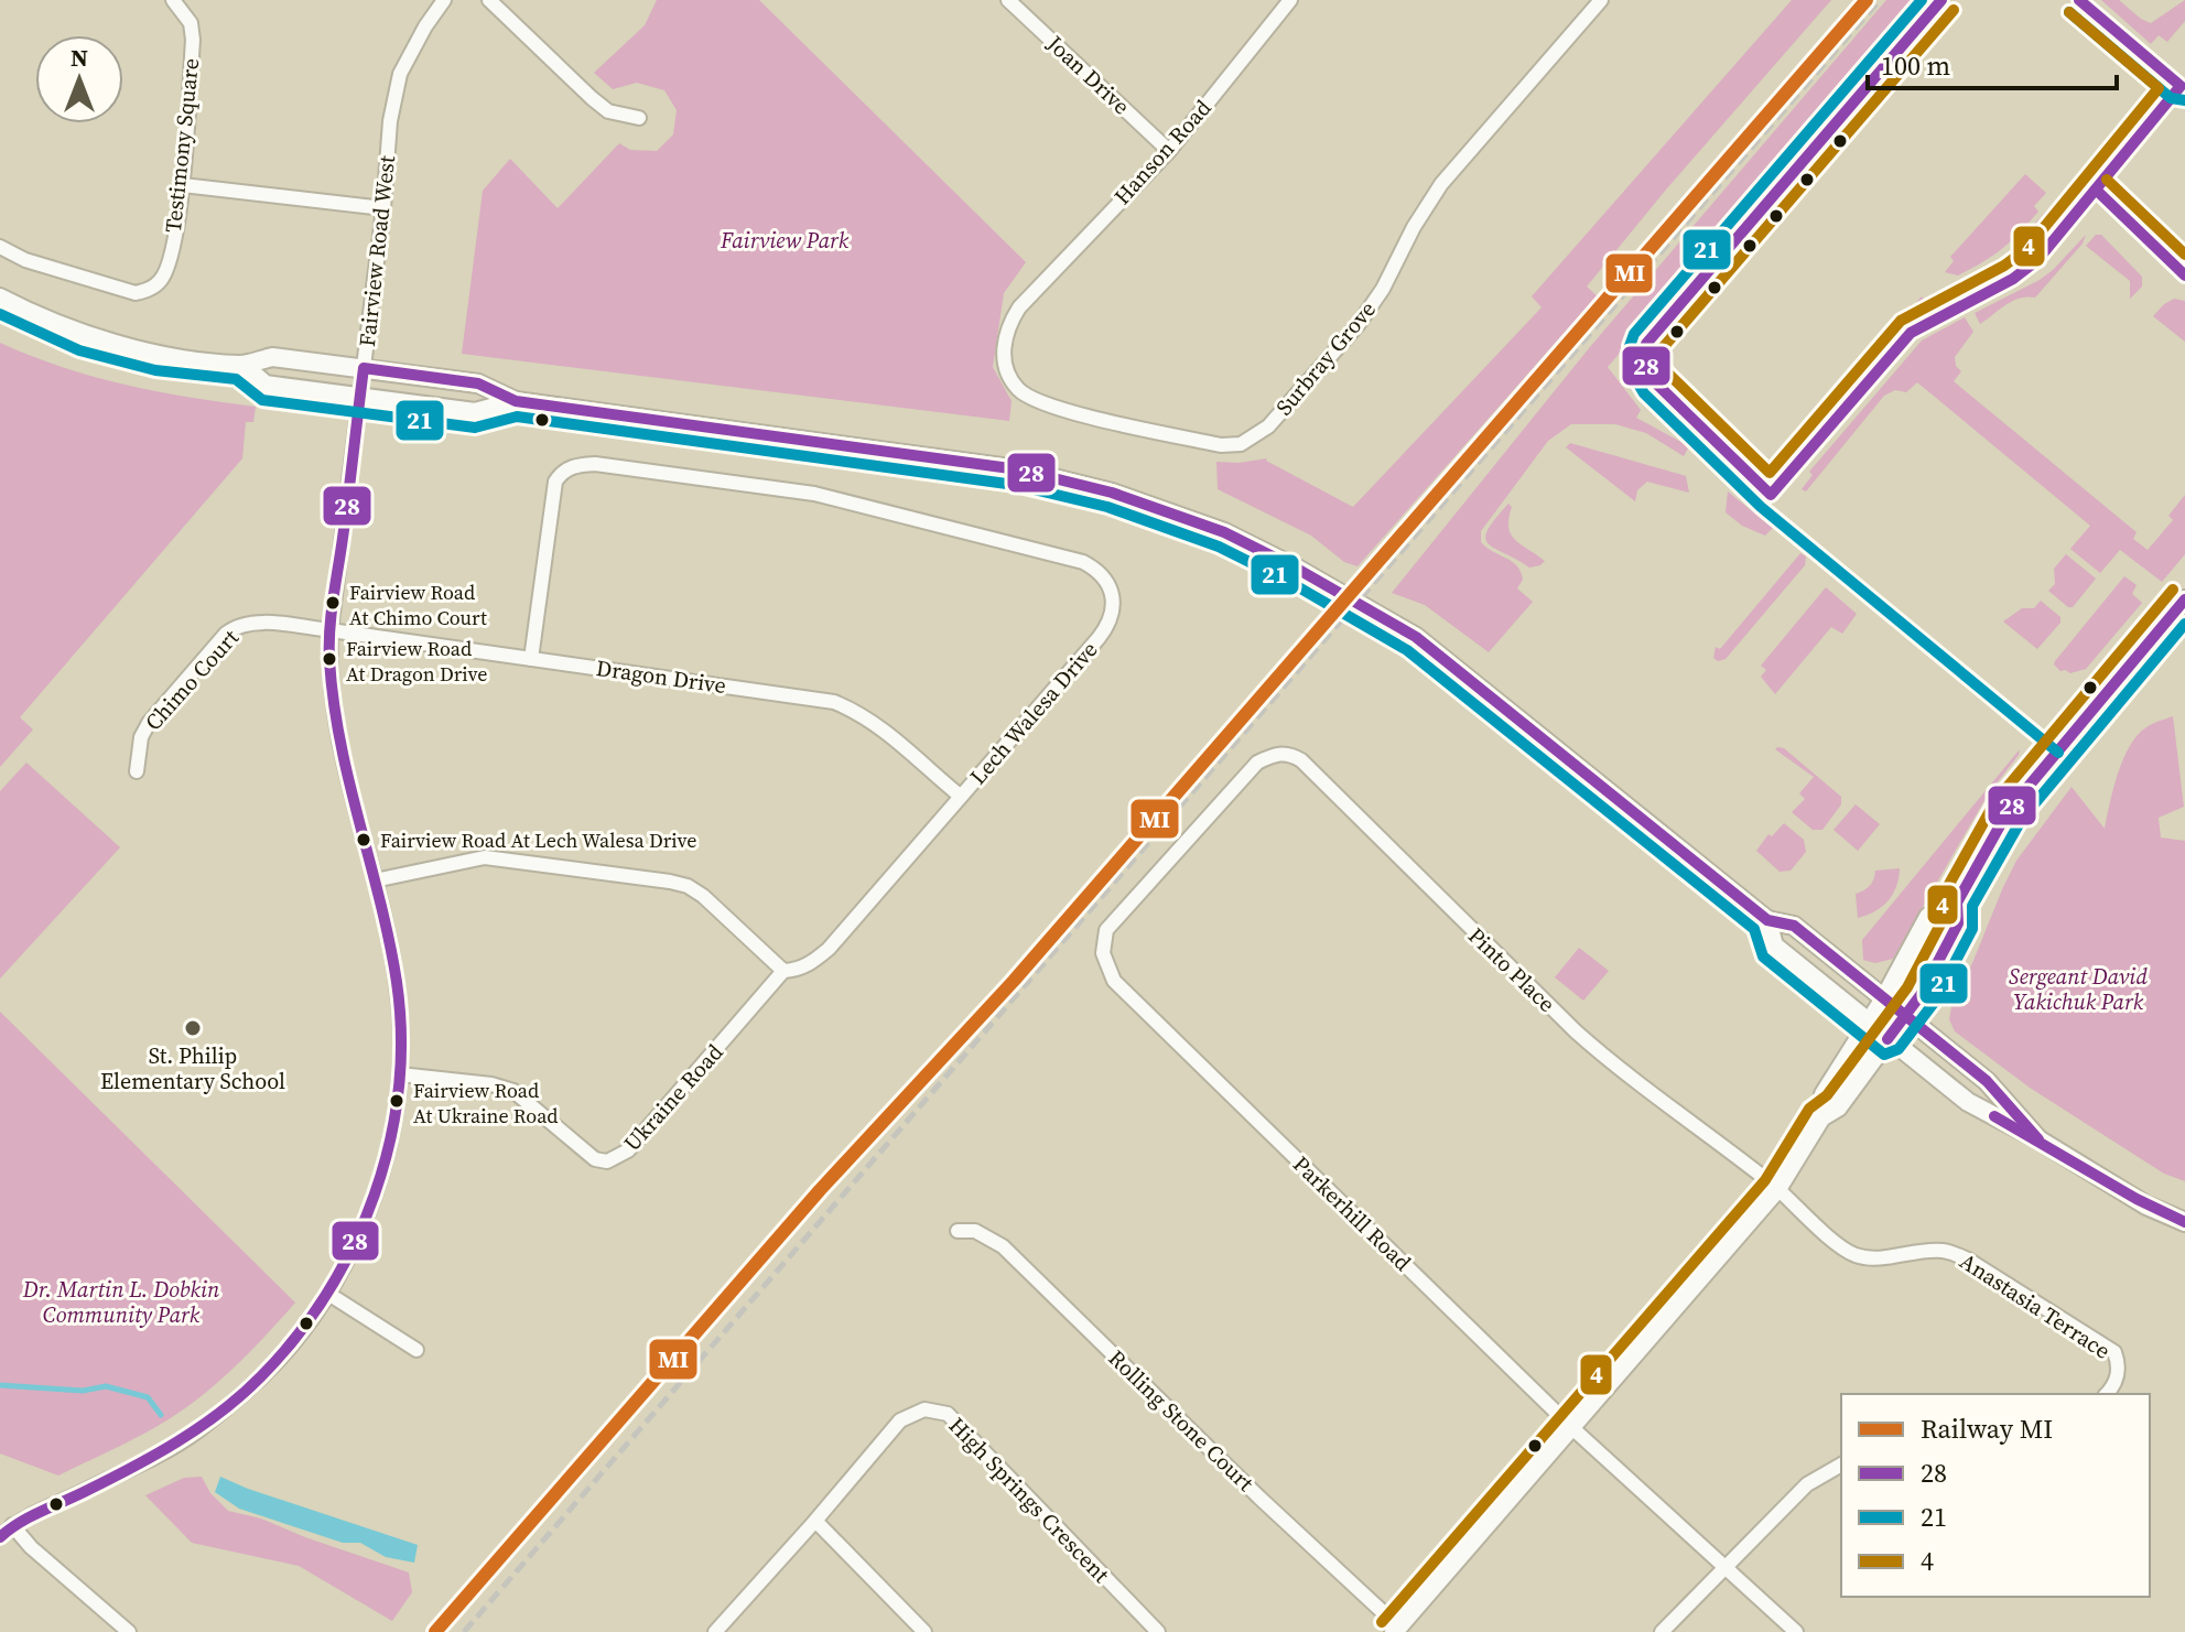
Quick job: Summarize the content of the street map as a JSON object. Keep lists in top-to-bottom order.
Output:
{
  "streets": {
    "street": [
      "Joan Drive",
      "Testimony Square",
      "Hanson Road",
      "Fairview Road West",
      "Surbray Grove",
      "Dragon Drive",
      "Chimo Court",
      "Lech Walesa Drive",
      "Pinto Place",
      "Ukraine Road",
      "Parkerhill Road",
      "Anastasia Terrace",
      "Rolling Stone Court",
      "High Springs Crescent"
    ]
  },
  "crossings": [
    ["Joan Drive", "Hanson Road"],
    ["Hanson Road", "Surbray Grove"],
    ["Fairview Road West", "Dragon Drive"],
    ["Fairview Road West", "Chimo Court"],
    ["Fairview Road West", "Ukraine Road"],
    ["Dragon Drive", "Chimo Court"],
    ["Dragon Drive", "Lech Walesa Drive"],
    ["Lech Walesa Drive", "Ukraine Road"],
    ["Pinto Place", "Parkerhill Road"],
    ["Pinto Place", "Anastasia Terrace"]
  ],
  "parks": ["Fairview Park", "Sergeant David Yakichuk Park", "Dr. Martin L. Dobkin Community Park"],
  "places": [
    "Fairview Road At Chimo Court",
    "Fairview Road At Dragon Drive",
    "Fairview Road At Lech Walesa Drive",
    "St. Philip Elementary School",
    "Fairview Road At Ukraine Road"
  ],
  "lines": [
    "rail line MI",
    "transit line 28",
    "transit line 21",
    "transit line 4"
  ],
  "legend": [
    "Railway MI",
    "28",
    "21",
    "4"
  ],
  "scale_bar": "100 m",
  "north": "top"
}
